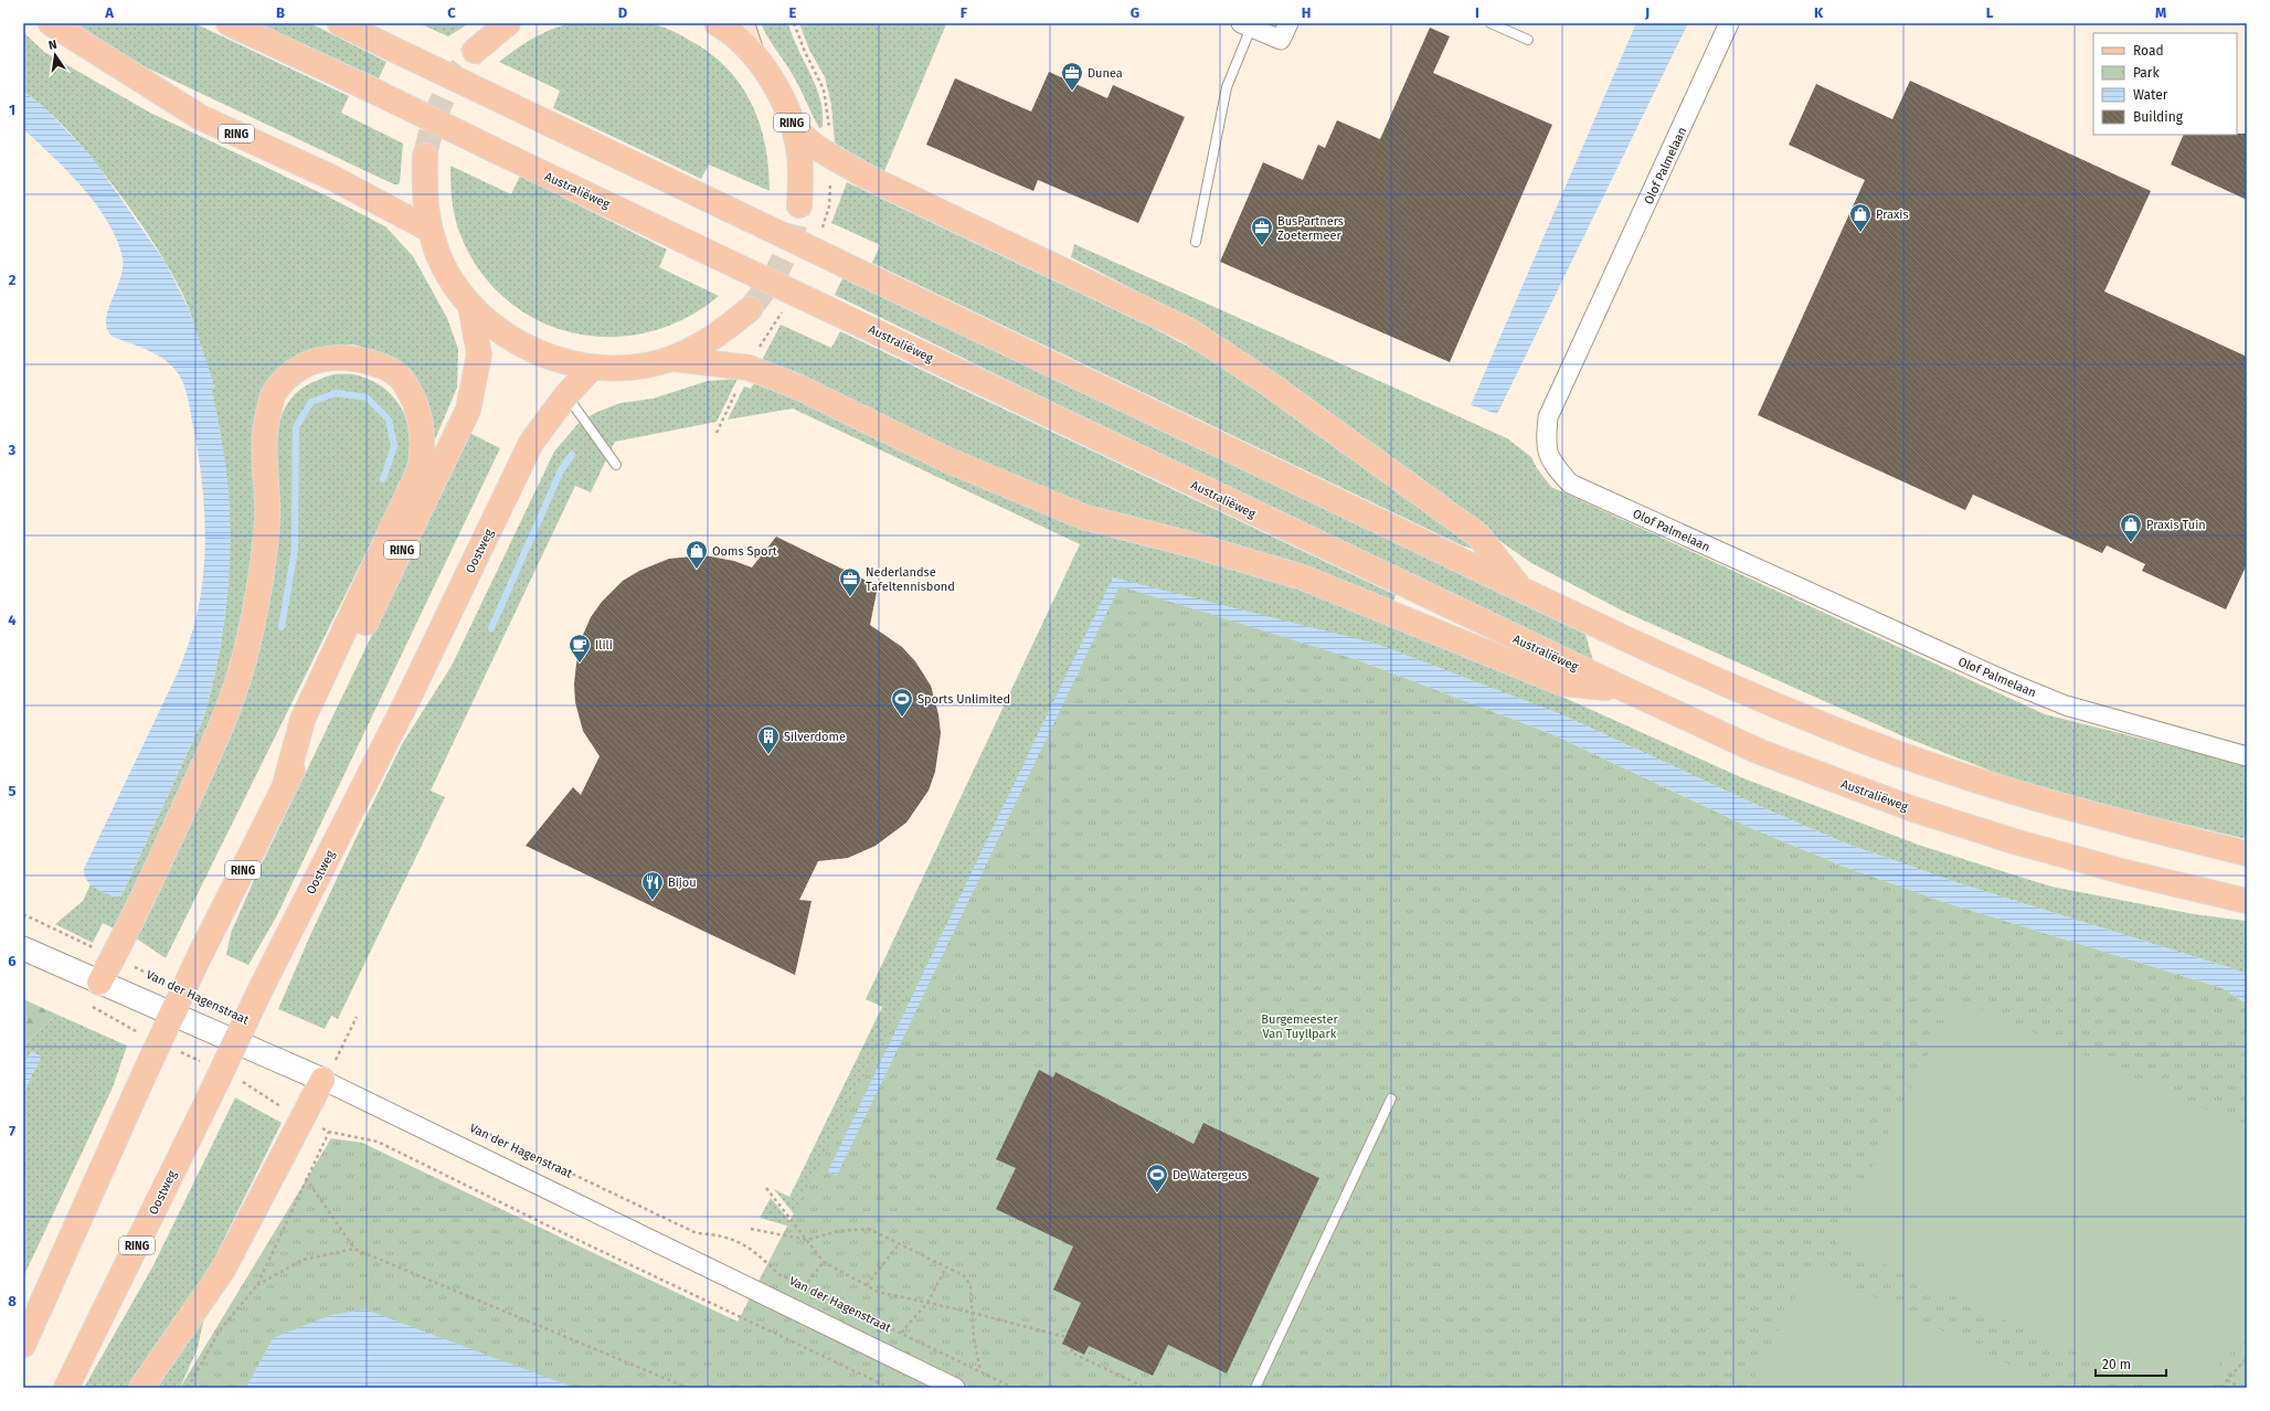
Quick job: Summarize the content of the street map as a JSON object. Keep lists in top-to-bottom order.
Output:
{
  "streets": {
    "main road": ["RING", "Australiëweg", "Oostweg"],
    "street": ["Olof Palmelaan", "Van der Hagenstraat"]
  },
  "crossings": [
    ["RING", "Oostweg"]
  ],
  "parks": ["Burgemeester Van Tuyllpark"],
  "places": {
    "office": ["Dunea", "BusPartners Zoetermeer", "Nederlandse Tafeltennisbond"],
    "shop": ["Praxis", "Praxis Tuin", "Ooms Sport"],
    "cafe": ["Ilili"],
    "sports": ["Sports Unlimited", "De Watergeus"],
    "building": ["Silverdome"],
    "restaurant": ["Bijou"]
  },
  "legend": [
    "Road",
    "Park",
    "Water",
    "Building"
  ],
  "scale_bar": "20 m",
  "north": "top",
  "grid": {
    "columns": [
      "A",
      "B",
      "C",
      "D",
      "E",
      "F",
      "G",
      "H",
      "I",
      "J",
      "K",
      "L",
      "M"
    ],
    "rows": [
      "1",
      "2",
      "3",
      "4",
      "5",
      "6",
      "7",
      "8"
    ]
  }
}
